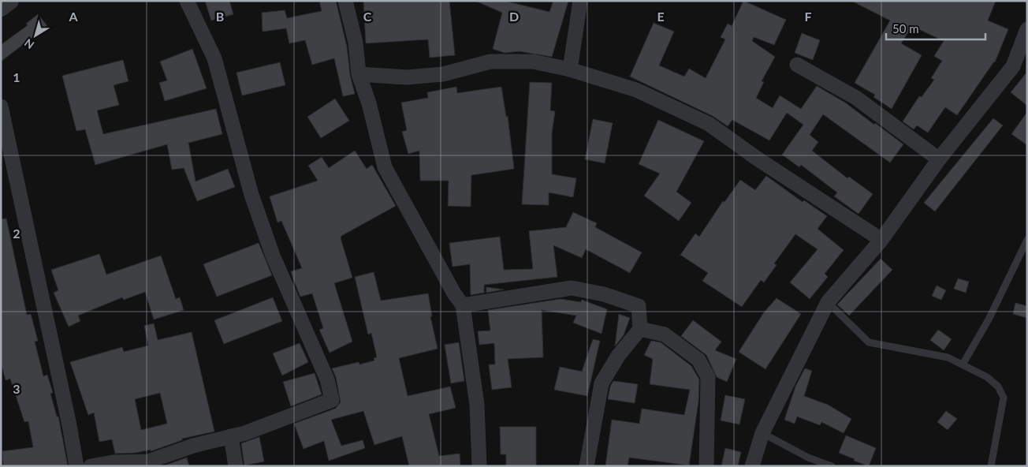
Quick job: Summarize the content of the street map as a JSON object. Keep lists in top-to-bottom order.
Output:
{
  "scale_bar": "50 m",
  "north": "bottom left",
  "grid": {
    "columns": [
      "A",
      "B",
      "C",
      "D",
      "E",
      "F"
    ],
    "rows": ["1", "2", "3"]
  }
}
